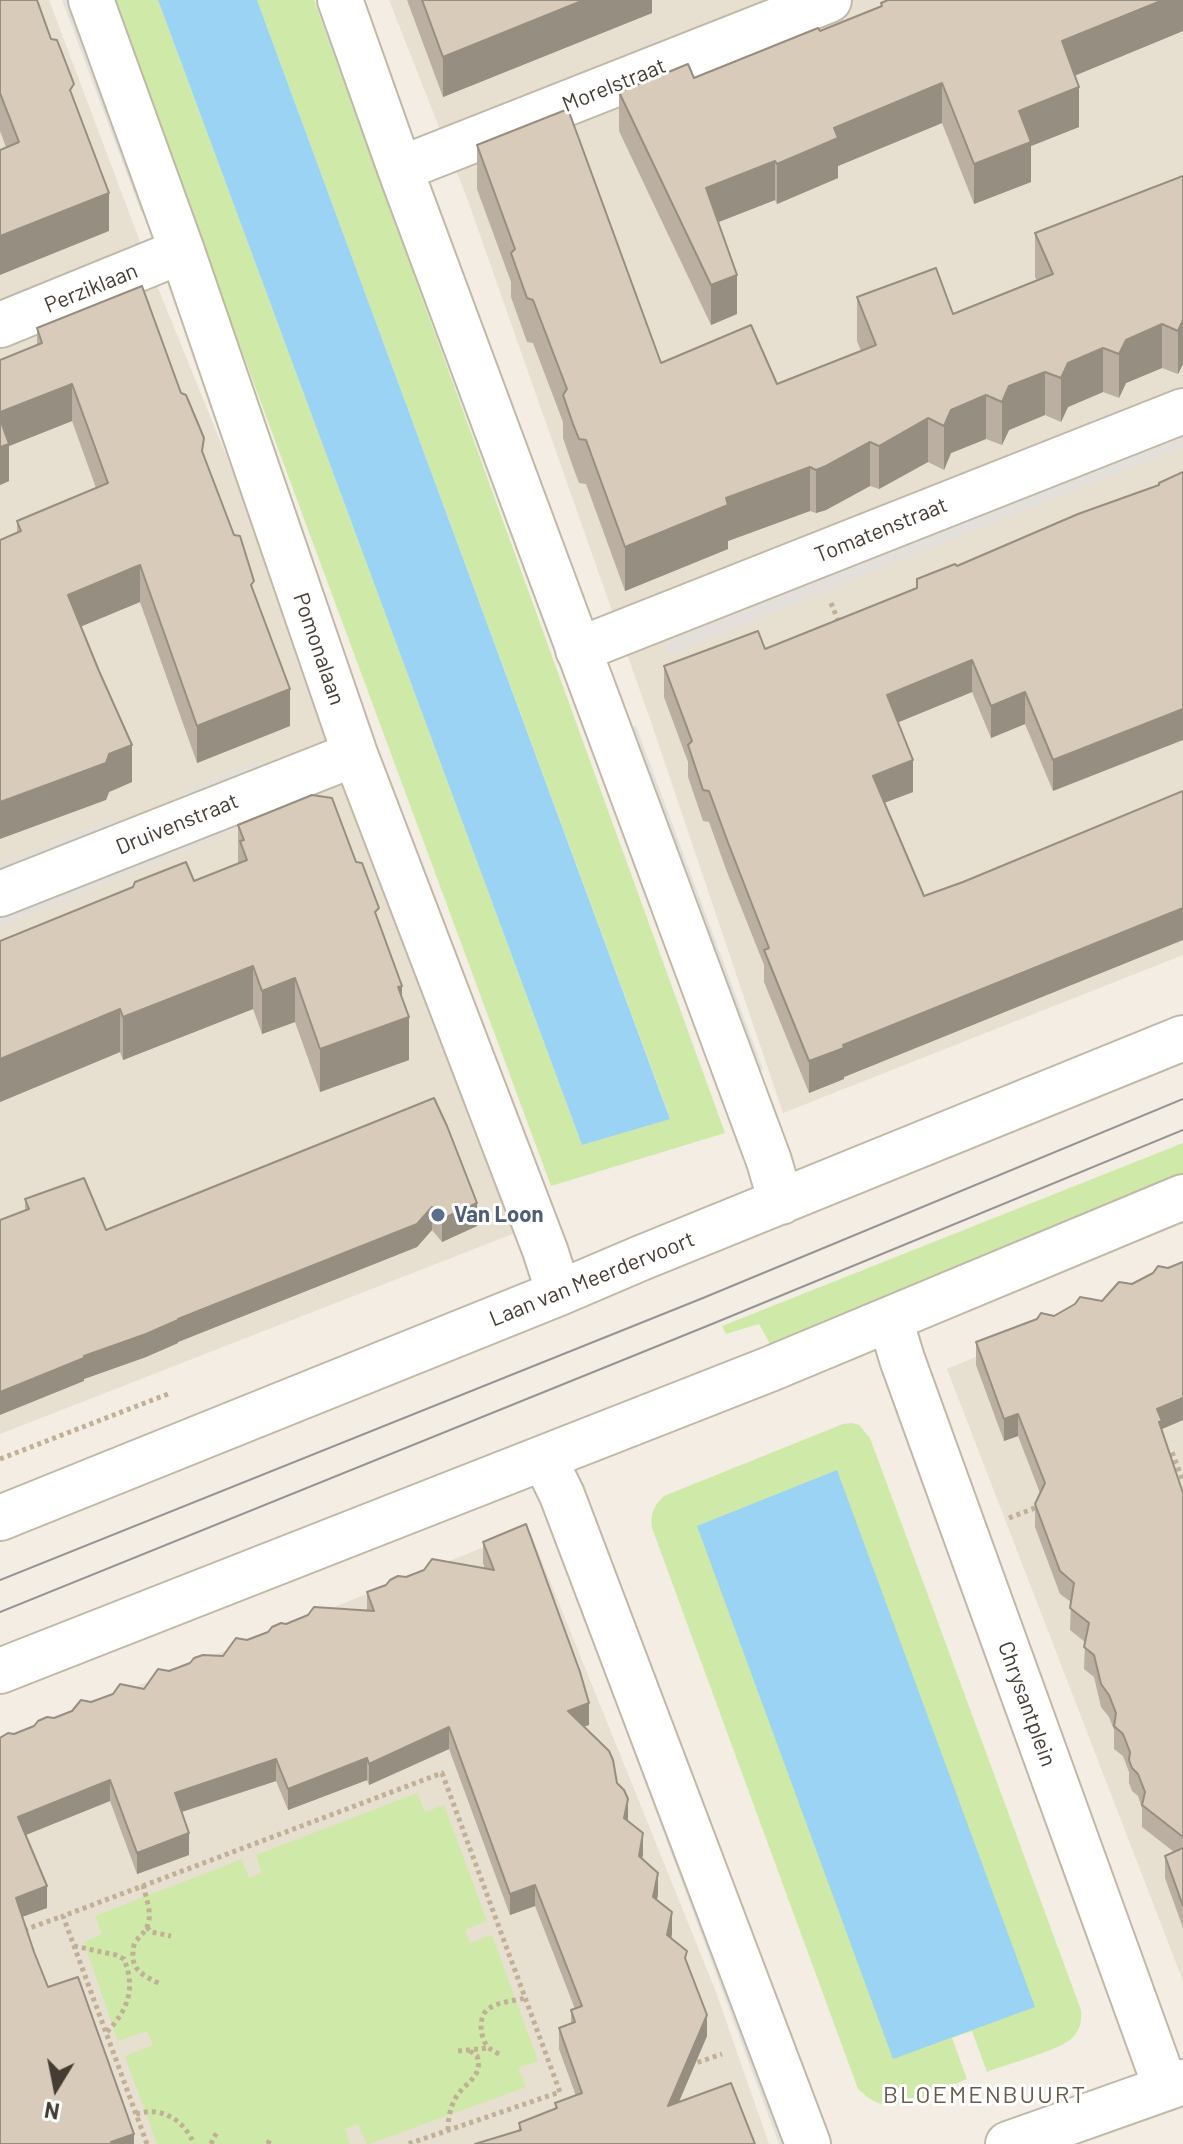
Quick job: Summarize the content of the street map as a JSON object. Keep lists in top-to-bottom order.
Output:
{
  "streets": {
    "street": [
      "Morelstraat",
      "Perziklaan",
      "Tomatenstraat",
      "Pomonalaan",
      "Druivenstraat",
      "Laan van Meerdervoort",
      "Chrysantplein"
    ]
  },
  "crossings": [
    ["Perziklaan", "Pomonalaan"],
    ["Pomonalaan", "Druivenstraat"],
    ["Pomonalaan", "Laan van Meerdervoort"]
  ],
  "districts": ["BLOEMENBUURT"],
  "places": ["Van Loon"],
  "north": "bottom"
}
